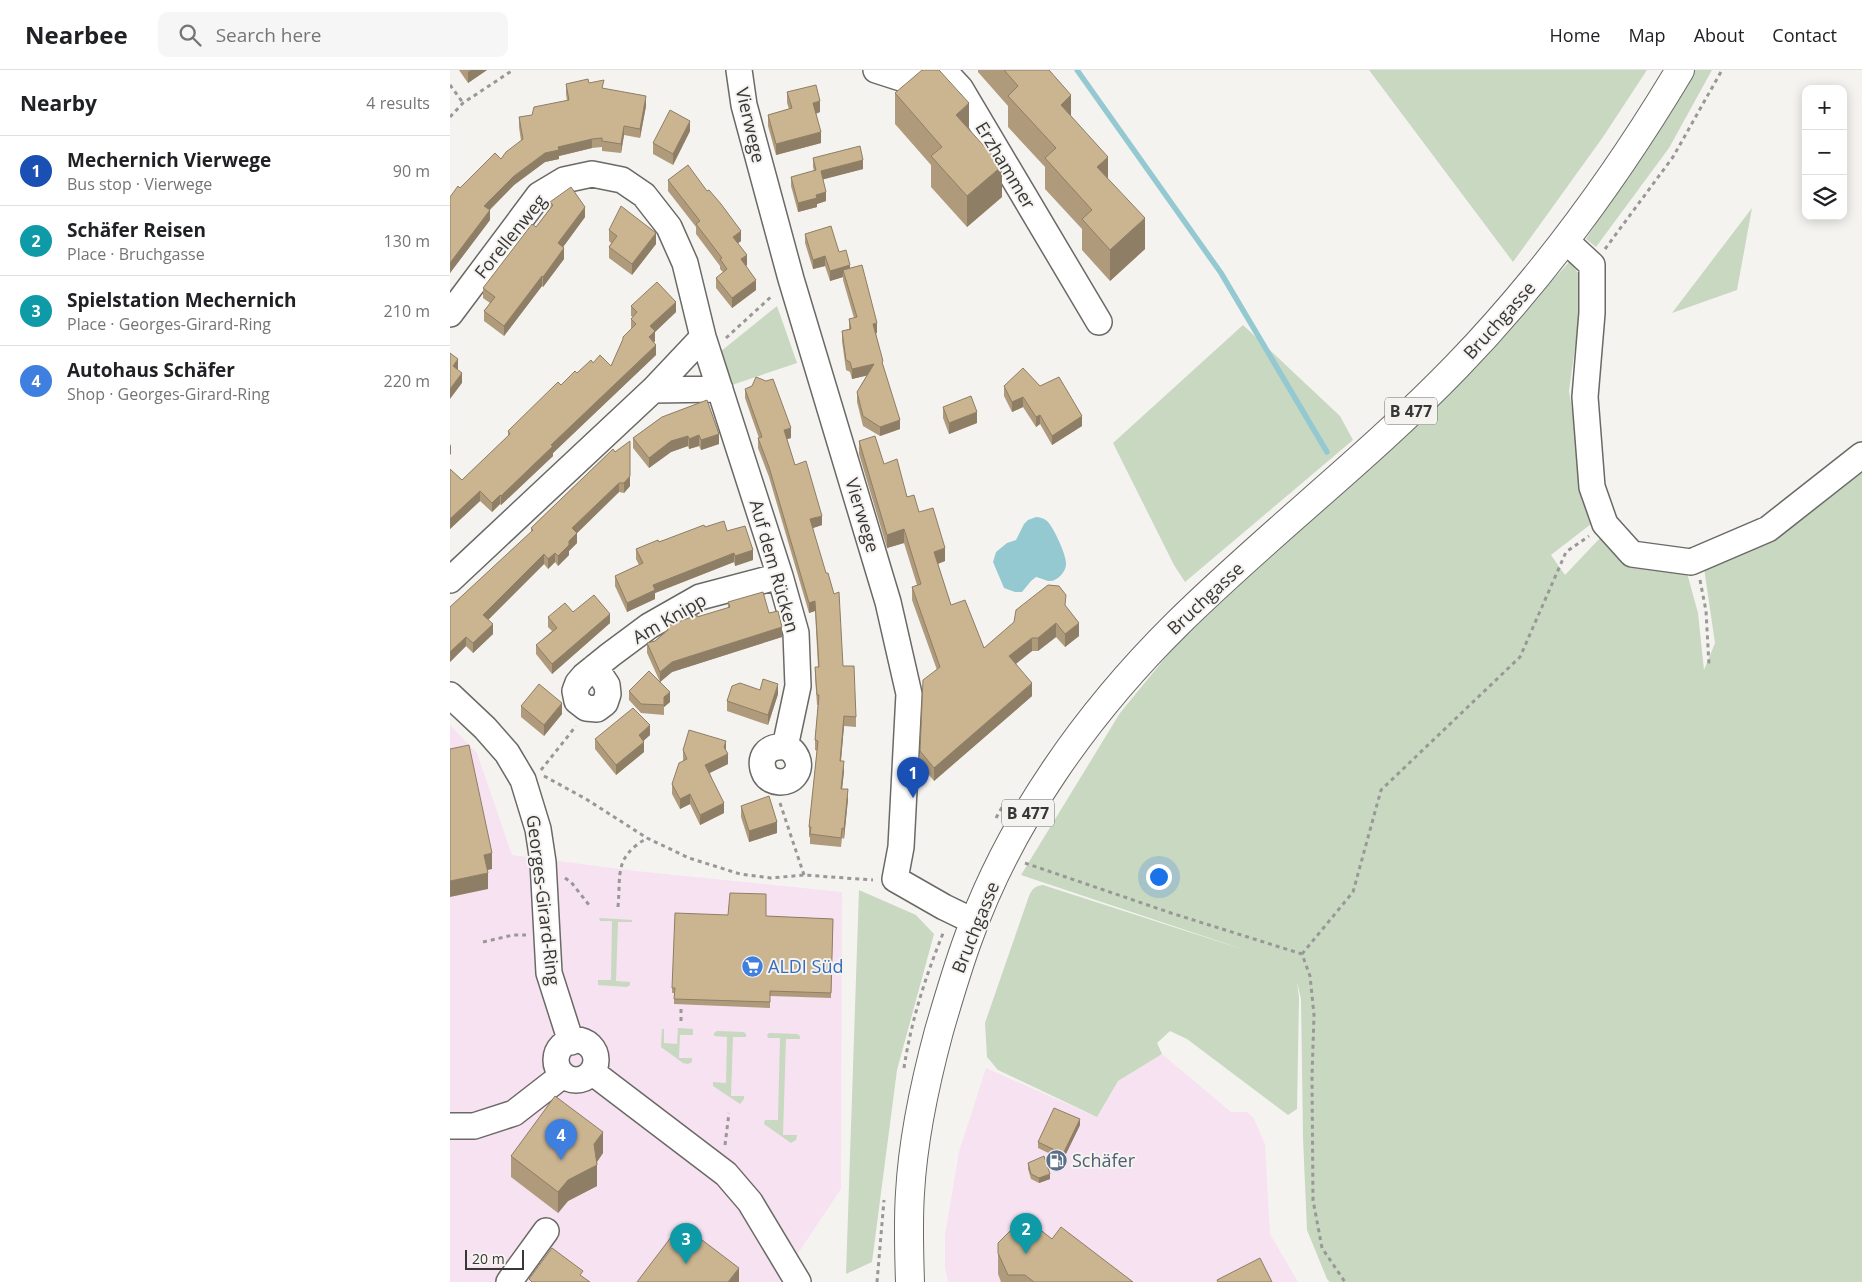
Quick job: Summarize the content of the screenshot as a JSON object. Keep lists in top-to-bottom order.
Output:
{
  "streets": {
    "main road": ["Bruchgasse", "B 477"],
    "street": [
      "Vierwege",
      "Erzhammer",
      "Forellenweg",
      "Auf dem Rücken",
      "Am Knipp",
      "Georges-Girard-Ring"
    ]
  },
  "crossings": [
    ["Forellenweg", "Auf dem Rücken"],
    ["Auf dem Rücken", "Am Knipp"]
  ],
  "places": {
    "supermarket": ["ALDI Süd"],
    "fuel station": ["Schäfer"]
  },
  "scale_bar": "20 m",
  "page": {
    "header": "Nearbee",
    "search": "Search here",
    "nav": [
      "Home",
      "Map",
      "About",
      "Contact"
    ],
    "heading": ["Nearby", "4 results"],
    "map_buttons": ["+", "−"],
    "list": [
      {
        "mark": "1",
        "name": "Mechernich Vierwege",
        "note": "Bus stop · Vierwege",
        "value": "90 m"
      },
      {
        "mark": "2",
        "name": "Schäfer Reisen",
        "note": "Place · Bruchgasse",
        "value": "130 m"
      },
      {
        "mark": "3",
        "name": "Spielstation Mechernich",
        "note": "Place · Georges-Girard-Ring",
        "value": "210 m"
      },
      {
        "mark": "4",
        "name": "Autohaus Schäfer",
        "note": "Shop · Georges-Girard-Ring",
        "value": "220 m"
      }
    ],
    "pins": [
      "1",
      "4",
      "2",
      "3"
    ],
    "scale": "20 m"
  }
}
